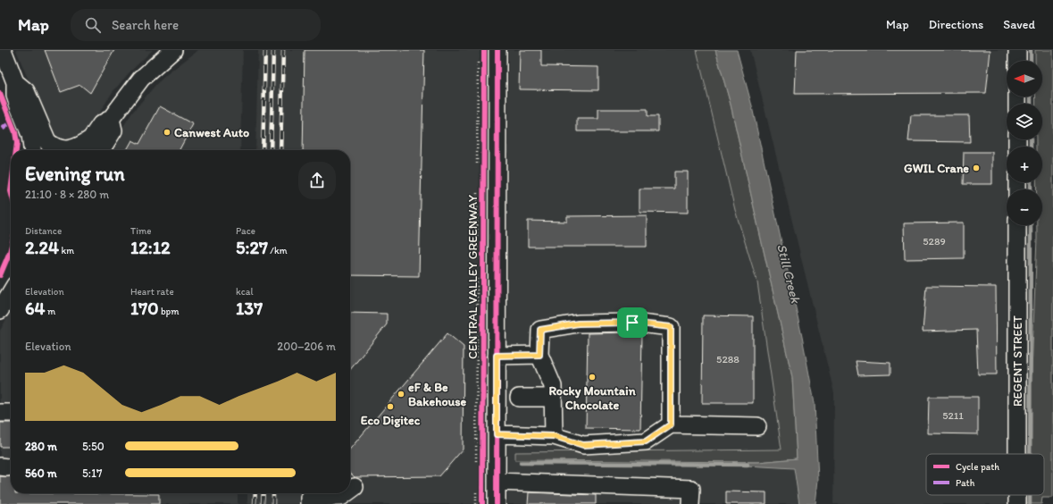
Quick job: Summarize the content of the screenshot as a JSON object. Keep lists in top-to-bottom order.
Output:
{
  "streets": {
    "street": ["REGENT STREET"],
    "cycle path": ["CENTRAL VALLEY GREENWAY"]
  },
  "water": ["Still Creek"],
  "places": [
    "Canwest Auto",
    "GWIL Crane",
    "Rocky Mountain Chocolate",
    "eF & Be Bakehouse",
    "Eco Digitec"
  ],
  "house_numbers": ["5289", "5288", "5211"],
  "legend": ["Cycle path", "Path"],
  "north": "left",
  "page": {
    "header": "Map",
    "search": "Search here",
    "nav": ["Map", "Directions", "Saved"],
    "map_buttons": ["+", "−"],
    "heading": ["Evening run", "21:10 · 8 × 280 m"],
    "stats": [
      ["Distance", "2.24 km"],
      ["Time", "12:12"],
      ["Pace", "5:27 /km"],
      ["Elevation", "64 m"],
      ["Heart rate", "170 bpm"],
      ["kcal", "137"]
    ],
    "chart": ["Elevation", "200–206 m"],
    "list": [
      {
        "name": "280 m",
        "note": "5:50"
      },
      {
        "name": "560 m",
        "note": "5:17"
      }
    ]
  }
}
